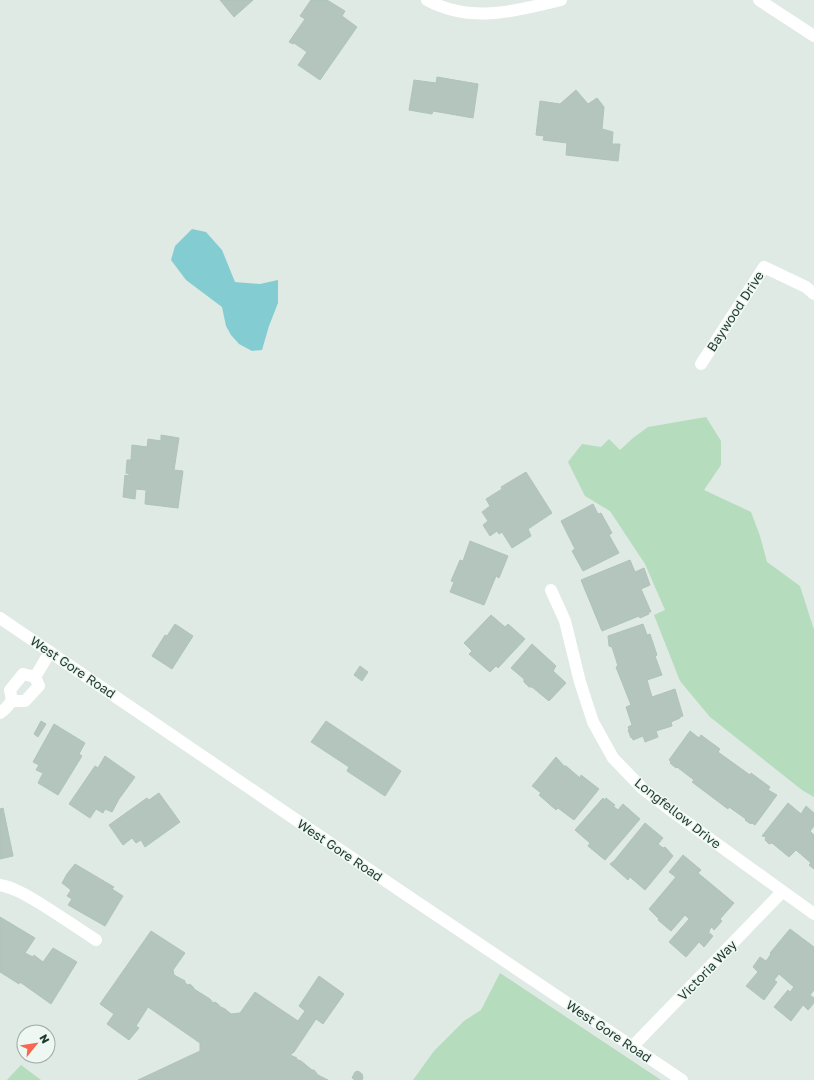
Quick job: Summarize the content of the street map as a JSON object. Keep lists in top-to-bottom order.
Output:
{
  "streets": {
    "street": [
      "Baywood Drive",
      "West Gore Road",
      "Longfellow Drive",
      "Victoria Way"
    ]
  },
  "crossings": [
    ["West Gore Road", "Victoria Way"],
    ["Longfellow Drive", "Victoria Way"]
  ],
  "north": "top right"
}
